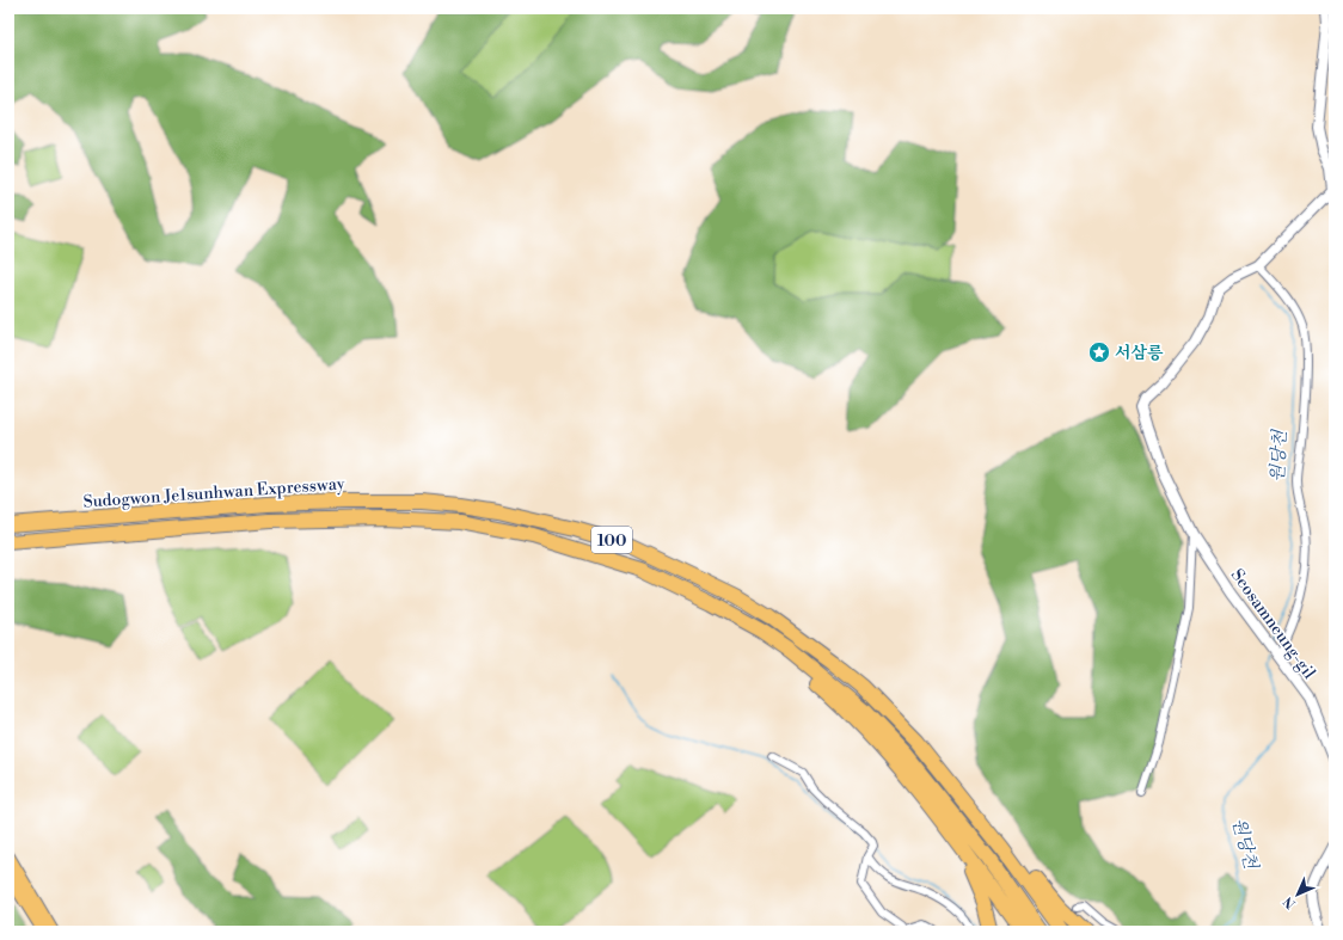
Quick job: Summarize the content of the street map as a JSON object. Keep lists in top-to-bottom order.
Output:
{
  "streets": {
    "highway": ["Sudogwon Je1sunhwan Expressway", "100"],
    "street": ["Seosamneung-gil"]
  },
  "water": ["원당천"],
  "places": {
    "place": ["서삼릉"]
  },
  "north": "bottom left"
}
